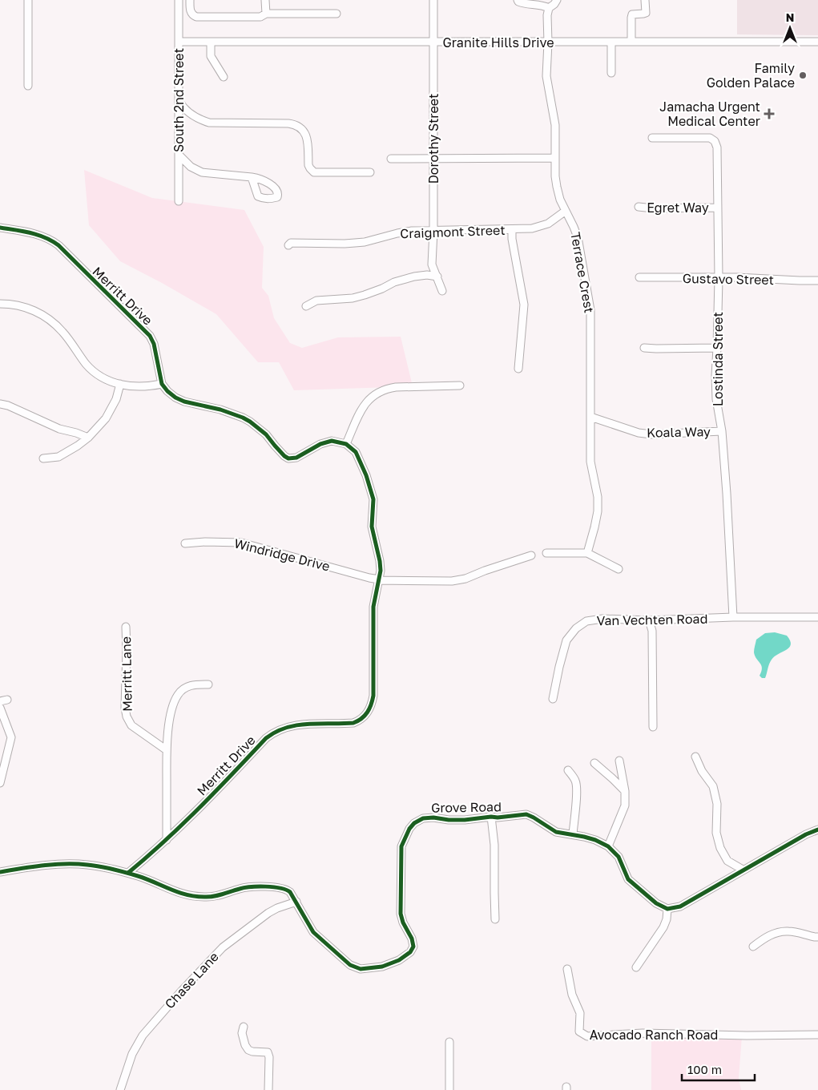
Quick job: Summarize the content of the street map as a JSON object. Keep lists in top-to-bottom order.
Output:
{
  "streets": {
    "street": [
      "Granite Hills Drive",
      "South 2nd Street",
      "Dorothy Street",
      "Egret Way",
      "Craigmont Street",
      "Terrace Crest",
      "Gustavo Street",
      "Merritt Drive",
      "Lostinda Street",
      "Koala Way",
      "Windridge Drive",
      "Van Vechten Road",
      "Merritt Lane",
      "Grove Road",
      "Chase Lane",
      "Avocado Ranch Road"
    ]
  },
  "crossings": [
    ["Granite Hills Drive", "South 2nd Street"],
    ["Granite Hills Drive", "Dorothy Street"],
    ["Granite Hills Drive", "Terrace Crest"],
    ["Dorothy Street", "Craigmont Street"],
    ["Egret Way", "Lostinda Street"],
    ["Craigmont Street", "Terrace Crest"],
    ["Terrace Crest", "Koala Way"],
    ["Gustavo Street", "Lostinda Street"],
    ["Merritt Drive", "Windridge Drive"],
    ["Merritt Drive", "Grove Road"],
    ["Lostinda Street", "Koala Way"],
    ["Lostinda Street", "Van Vechten Road"],
    ["Grove Road", "Chase Lane"]
  ],
  "places": {
    "other": ["Family Golden Palace"],
    "health": ["Jamacha Urgent Medical Center"]
  },
  "scale_bar": "100 m",
  "north": "top"
}
